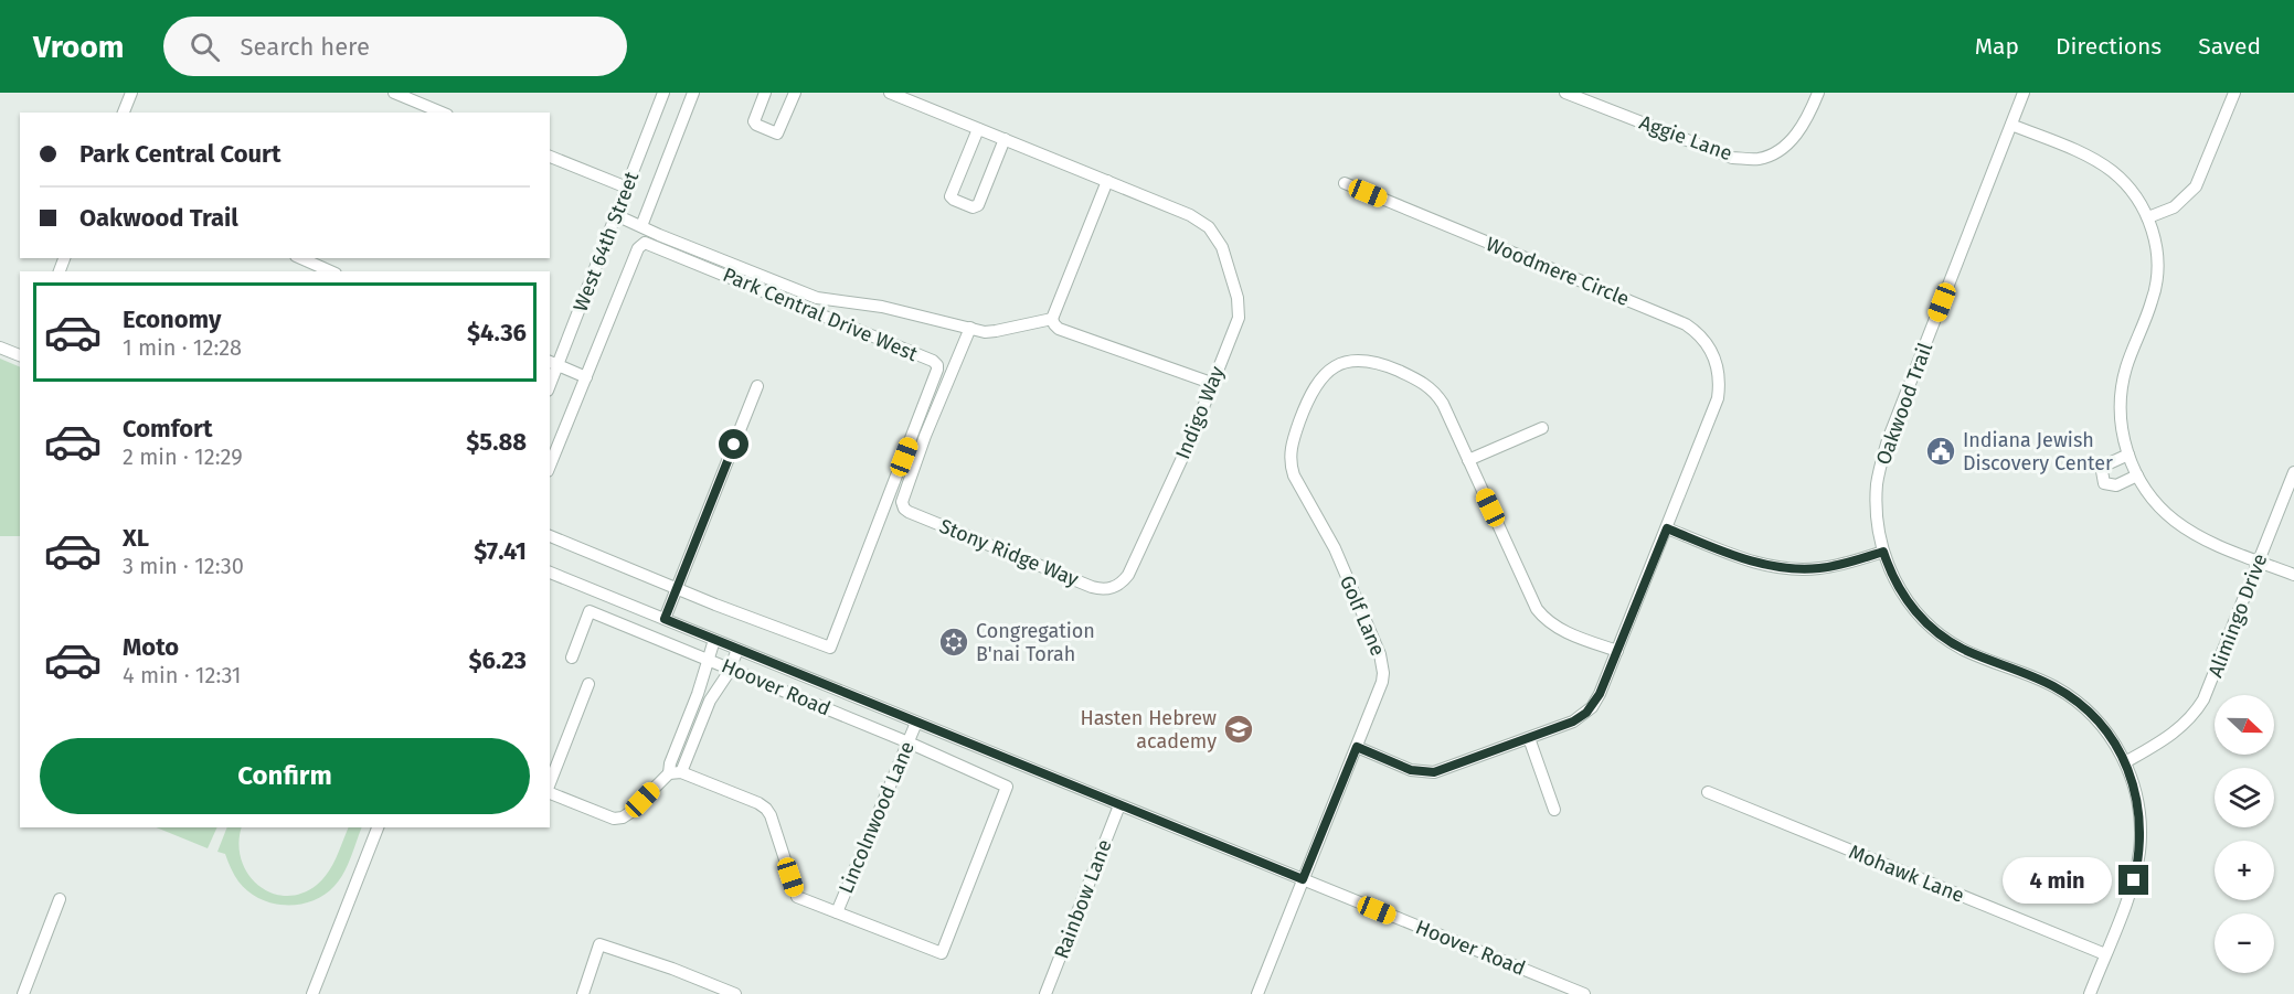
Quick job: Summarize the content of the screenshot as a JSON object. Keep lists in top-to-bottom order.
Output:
{
  "streets": {
    "street": [
      "Aggie Lane",
      "West 64th Street",
      "Woodmere Circle",
      "Park Central Drive West",
      "Oakwood Trail",
      "Indigo Way",
      "Stony Ridge Way",
      "Golf Lane",
      "Alimingo Drive",
      "Hoover Road",
      "Lincolnwood Lane",
      "Mohawk Lane",
      "Rainbow Lane"
    ]
  },
  "crossings": [
    ["Woodmere Circle", "Golf Lane"],
    ["Oakwood Trail", "Alimingo Drive"],
    ["Oakwood Trail", "Mohawk Lane"],
    ["Indigo Way", "Stony Ridge Way"],
    ["Golf Lane", "Hoover Road"],
    ["Hoover Road", "Lincolnwood Lane"],
    ["Hoover Road", "Rainbow Lane"]
  ],
  "places": {
    "public building": ["Indiana Jewish Discovery Center"],
    "synagogue": ["Congregation B'nai Torah"],
    "school or university": ["Hasten Hebrew academy"]
  },
  "north": "right",
  "page": {
    "header": "Vroom",
    "search": "Search here",
    "nav": ["Map", "Directions", "Saved"],
    "banner": ["Park Central Court", "Oakwood Trail"],
    "list": [
      {
        "name": "Economy",
        "note": "1 min · 12:28",
        "value": "$4.36"
      },
      {
        "name": "Comfort",
        "note": "2 min · 12:29",
        "value": "$5.88"
      },
      {
        "name": "XL",
        "note": "3 min · 12:30",
        "value": "$7.41"
      },
      {
        "name": "Moto",
        "note": "4 min · 12:31",
        "value": "$6.23"
      }
    ],
    "map_buttons": ["+", "−"],
    "buttons": "Confirm",
    "bubble": "4 min"
  }
}
